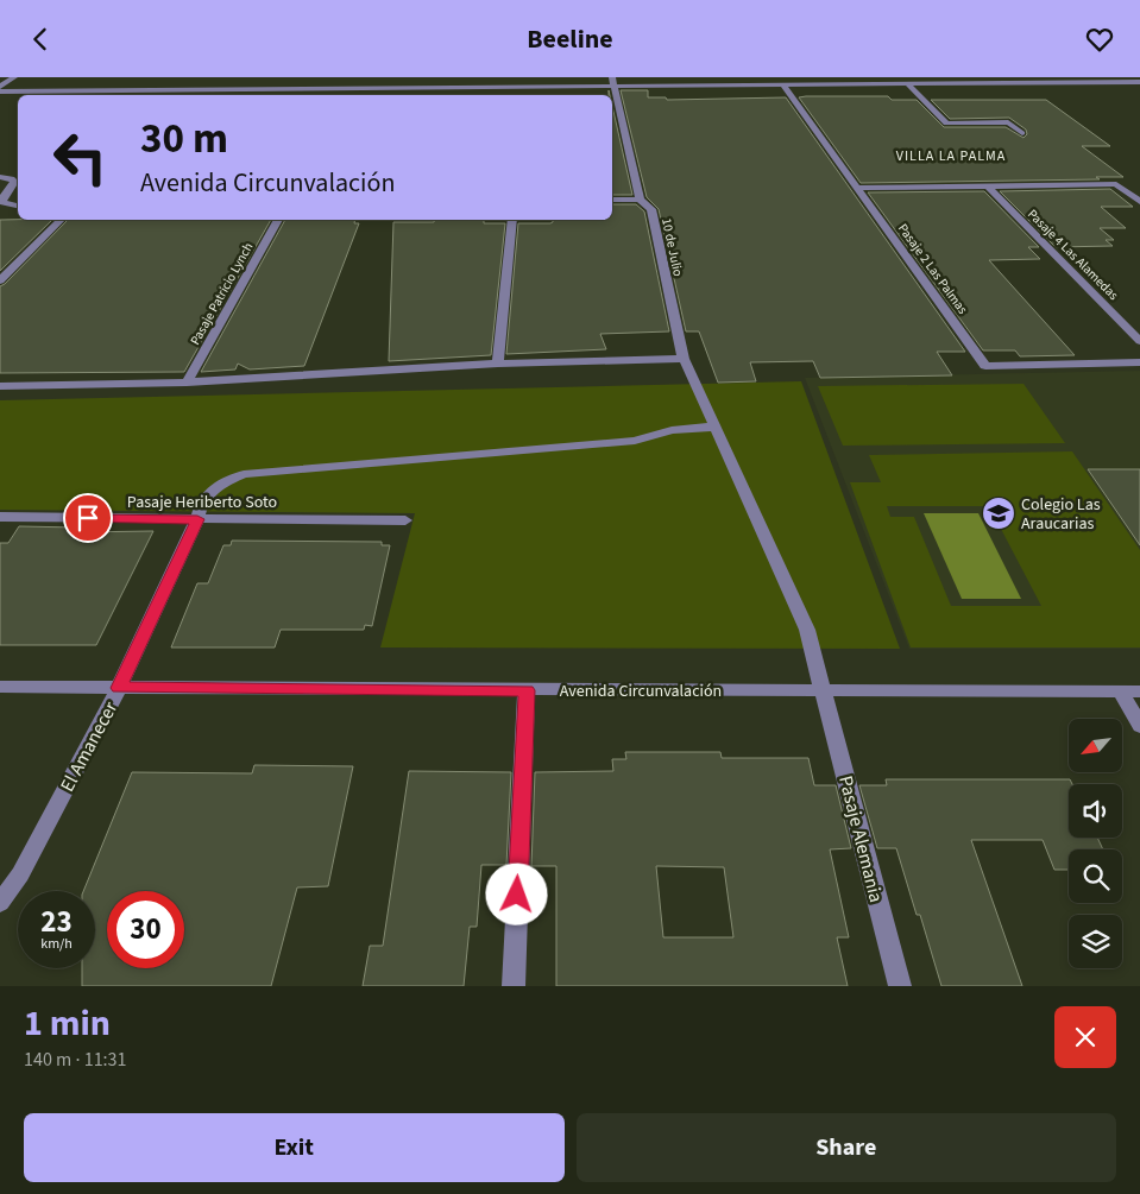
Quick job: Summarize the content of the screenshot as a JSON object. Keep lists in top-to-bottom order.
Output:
{
  "streets": {
    "street": [
      "10 de Julio",
      "Pasaje 4 Las Alamedas",
      "Pasaje 2 Las Palmas",
      "Pasaje Patricio Lynch",
      "Pasaje Heriberto Soto",
      "Avenida Circunvalación",
      "El Amanecer",
      "Pasaje Alemania"
    ]
  },
  "crossings": [
    ["10 de Julio", "El Amanecer"],
    ["10 de Julio", "Pasaje Alemania"],
    ["Pasaje Heriberto Soto", "El Amanecer"],
    ["Avenida Circunvalación", "El Amanecer"],
    ["Avenida Circunvalación", "Pasaje Alemania"],
    ["El Amanecer", "Pasaje Alemania"]
  ],
  "districts": ["VILLA LA PALMA"],
  "places": {
    "school or university": ["Colegio Las Araucarias"]
  },
  "north": "bottom left",
  "page": {
    "header": "Beeline",
    "turn": ["30 m", "Avenida Circunvalación"],
    "speed": "23 km/h",
    "limit": "30",
    "heading": ["1 min", "140 m · 11:31"],
    "buttons": ["Exit", "Share"]
  }
}
